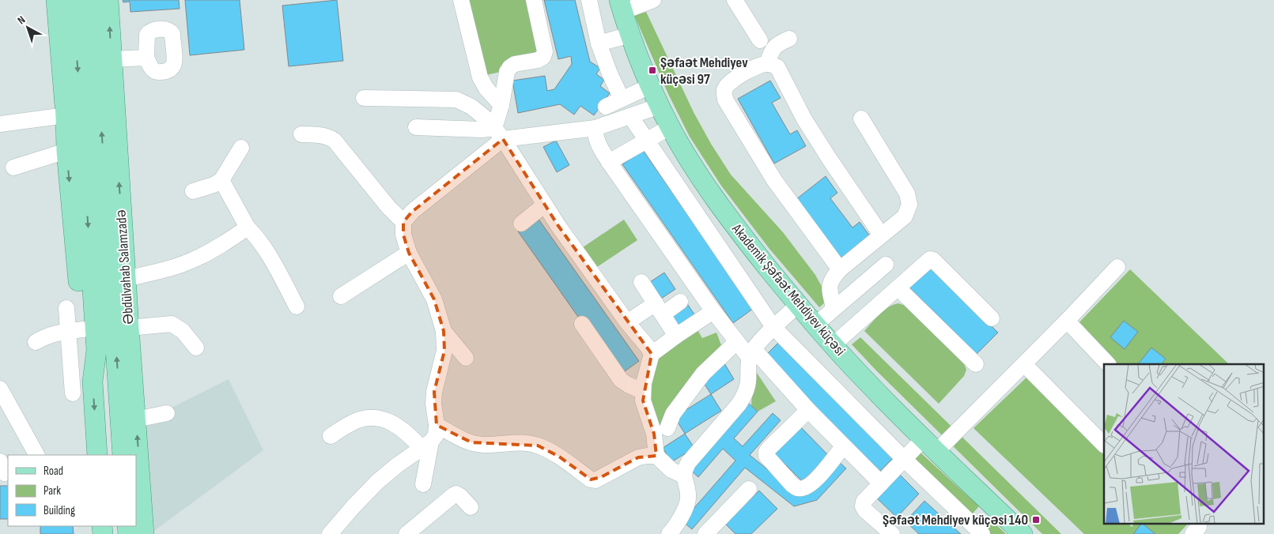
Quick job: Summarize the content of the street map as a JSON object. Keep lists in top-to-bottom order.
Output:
{
  "streets": {
    "main road": ["Əbdülvahab Salamzadə", "Akademik Şəfaət Mehdiyev küçəsi"]
  },
  "places": {
    "transit": ["Şəfaət Mehdiyev küçəsi 97", "Şəfaət Mehdiyev küçəsi 140"]
  },
  "legend": ["Road", "Park", "Building"],
  "north": "top left"
}
